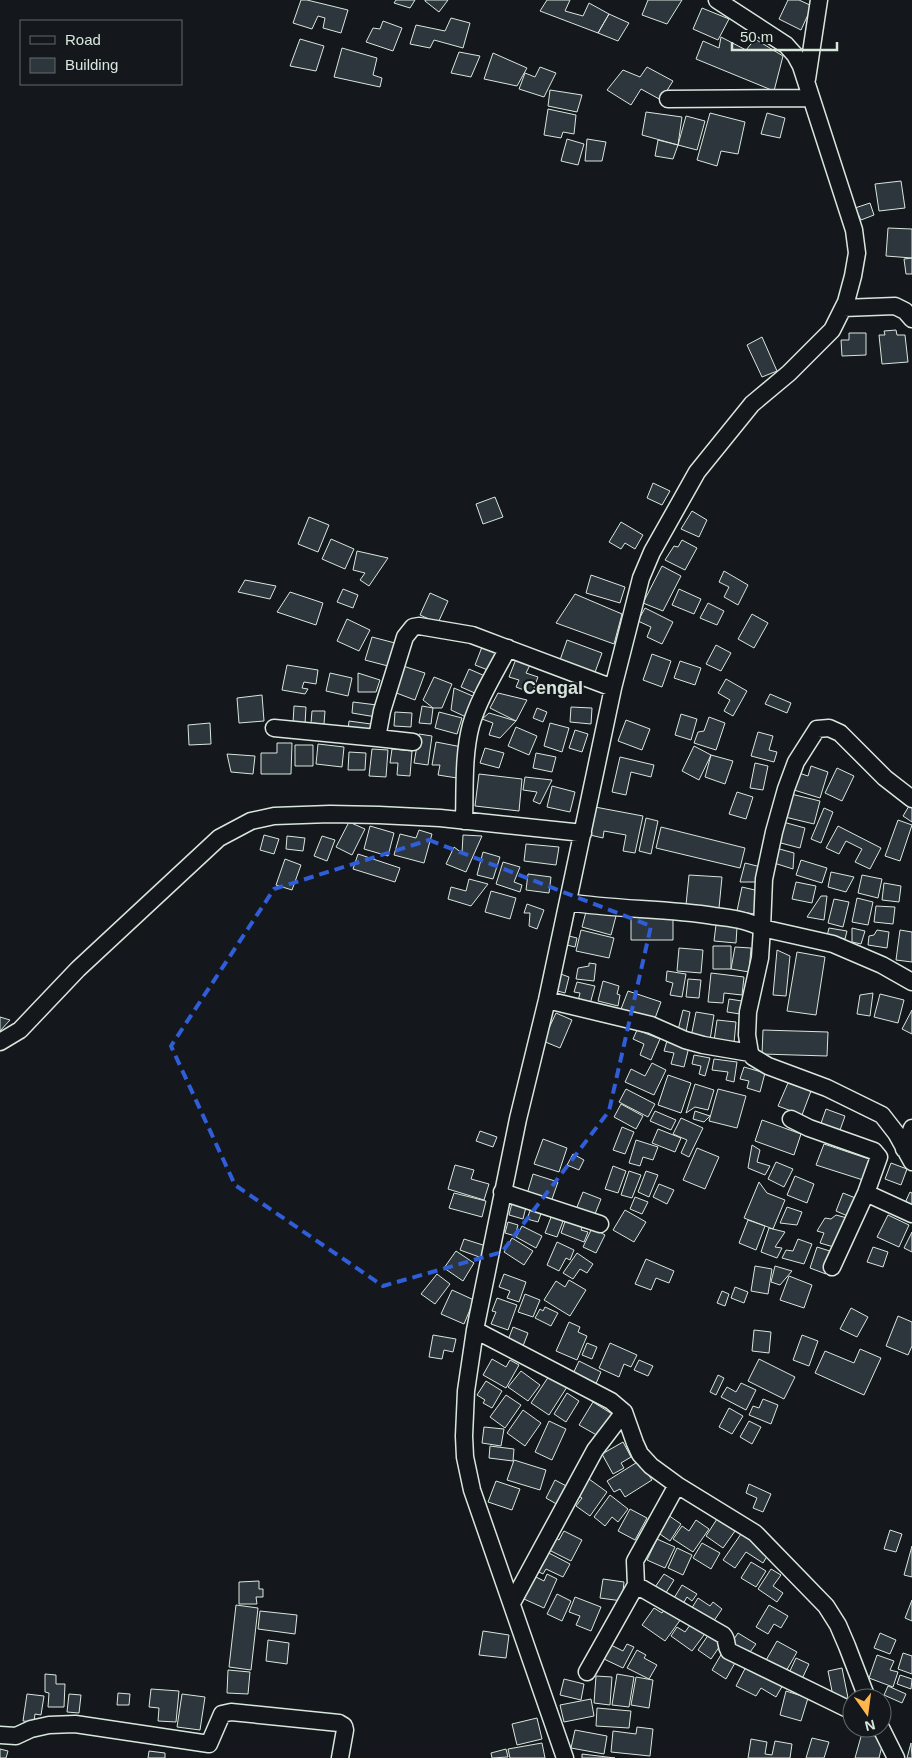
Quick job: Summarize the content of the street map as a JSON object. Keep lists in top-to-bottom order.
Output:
{
  "districts": ["Cengal"],
  "legend": ["Road", "Building"],
  "scale_bar": "50 m",
  "north": "bottom"
}
